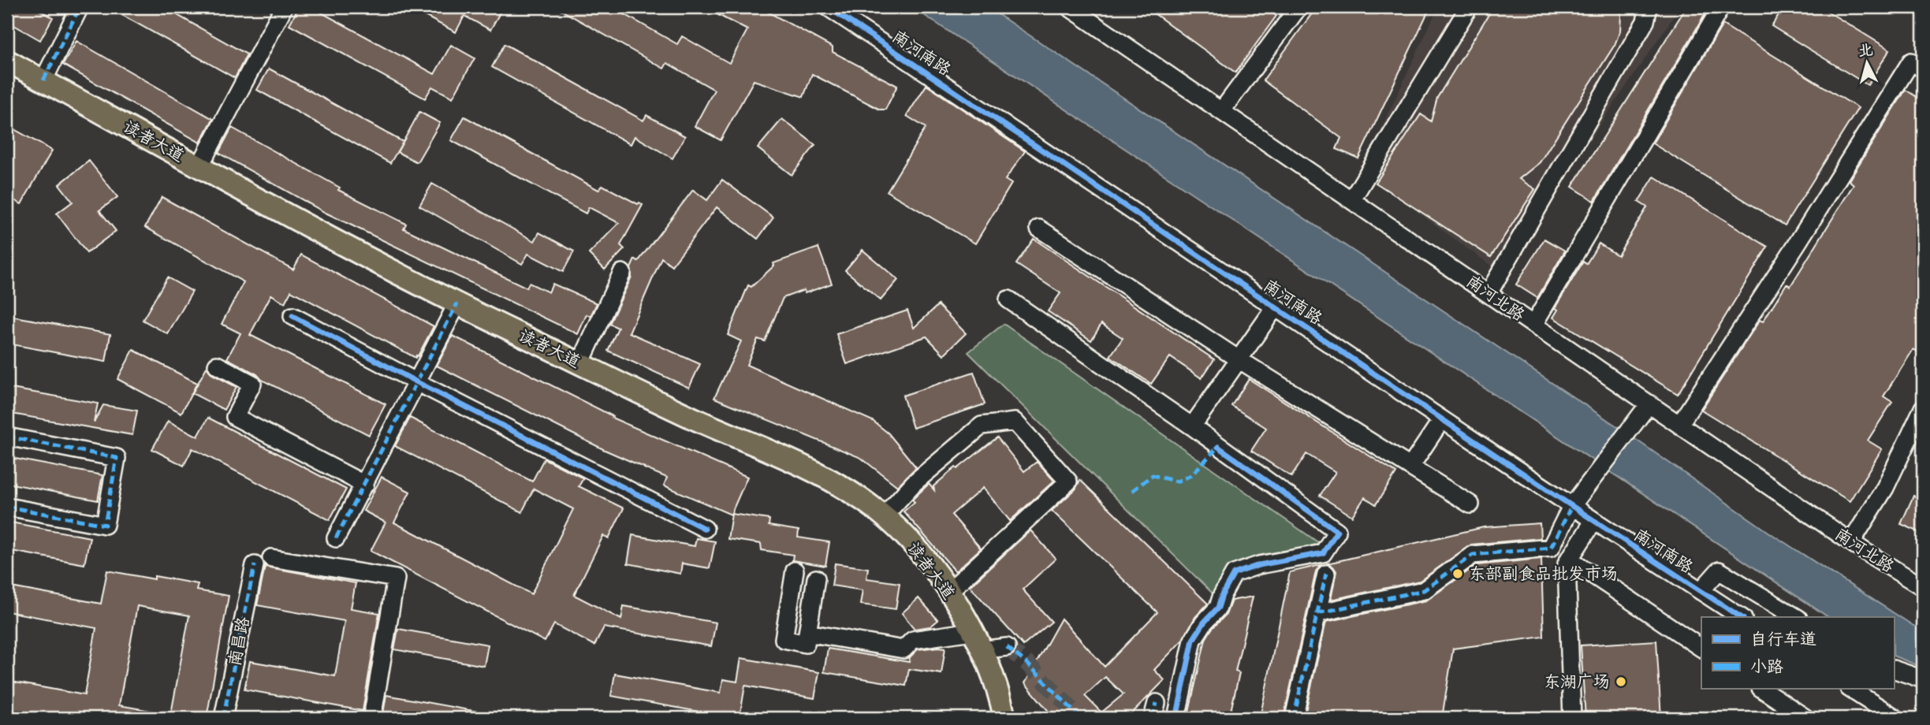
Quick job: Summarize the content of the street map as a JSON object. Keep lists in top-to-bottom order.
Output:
{
  "streets": {
    "main road": ["读者大道"],
    "street": ["南河南路", "南河北路", "南昌路"]
  },
  "places": ["东部副食品批发市场", "东湖广场"],
  "legend": ["自行车道", "小路"],
  "north": "top"
}
